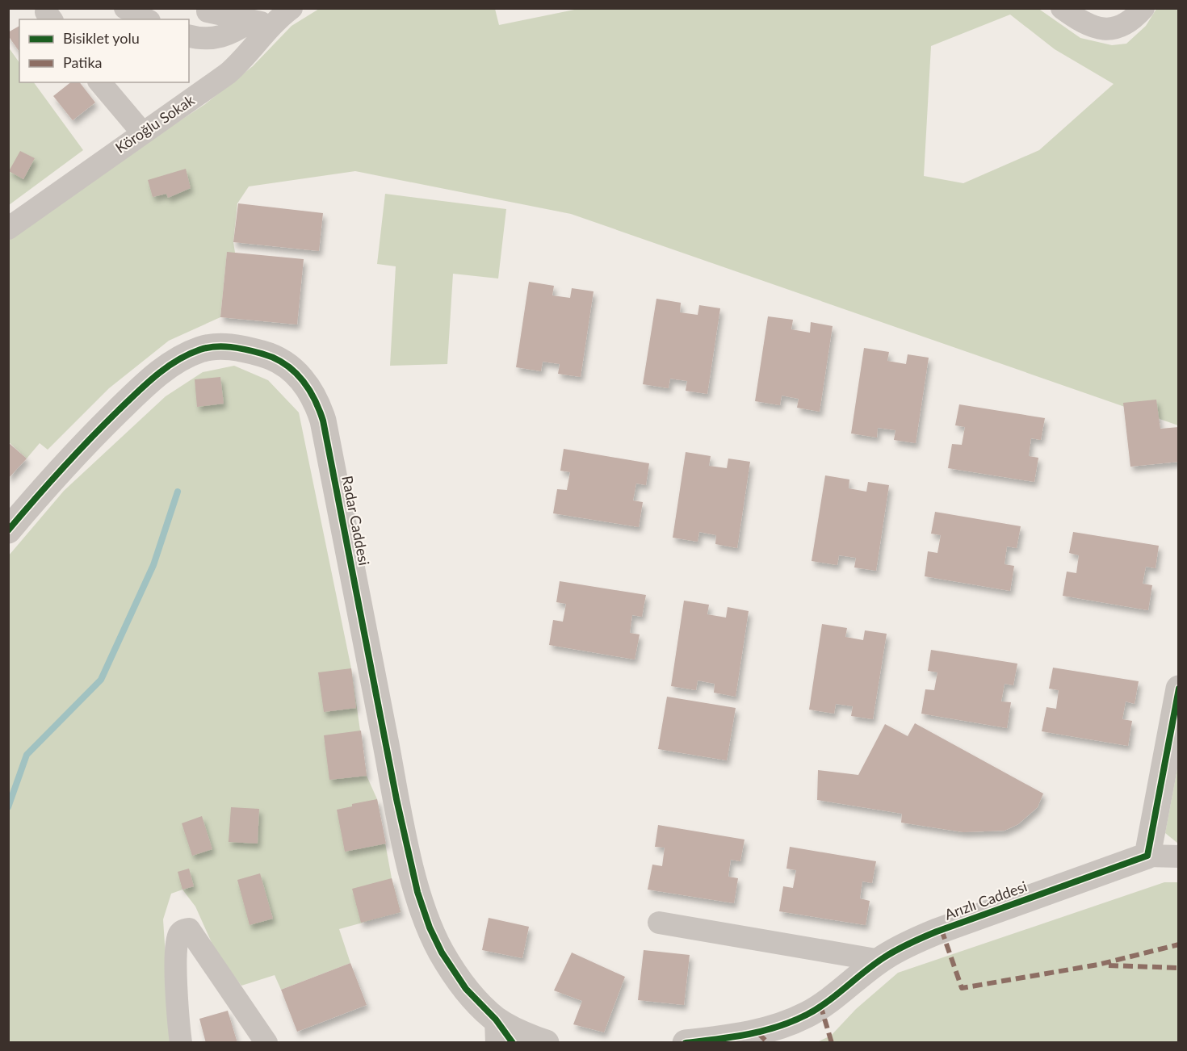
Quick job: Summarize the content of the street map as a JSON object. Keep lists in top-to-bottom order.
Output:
{
  "streets": {
    "street": ["Köroğlu Sokak", "Radar Caddesi", "Arızlı Caddesi"]
  },
  "legend": ["Bisiklet yolu", "Patika"]
}
